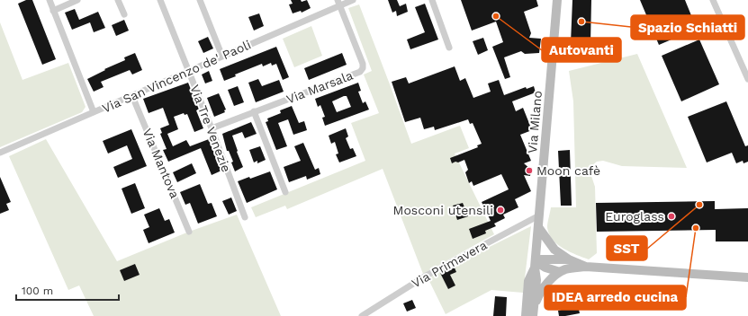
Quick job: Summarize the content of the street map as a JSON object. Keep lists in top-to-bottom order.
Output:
{
  "streets": {
    "main road": ["Via Milano"],
    "street": [
      "Via San Vincenzo de' Paoli",
      "Via Marsala",
      "Via Tre Venezie",
      "Via Mantova",
      "Via Primavera"
    ]
  },
  "crossings": [
    ["Via San Vincenzo de' Paoli", "Via Marsala"],
    ["Via San Vincenzo de' Paoli", "Via Tre Venezie"],
    ["Via San Vincenzo de' Paoli", "Via Mantova"],
    ["Via Marsala", "Via Tre Venezie"],
    ["Via Milano", "Via Primavera"]
  ],
  "places": [
    "Autovanti",
    "Spazio Schiatti",
    "Moon cafè",
    "SST",
    "Mosconi utensili",
    "Euroglass",
    "IDEA arredo cucina"
  ],
  "scale_bar": "100 m"
}
